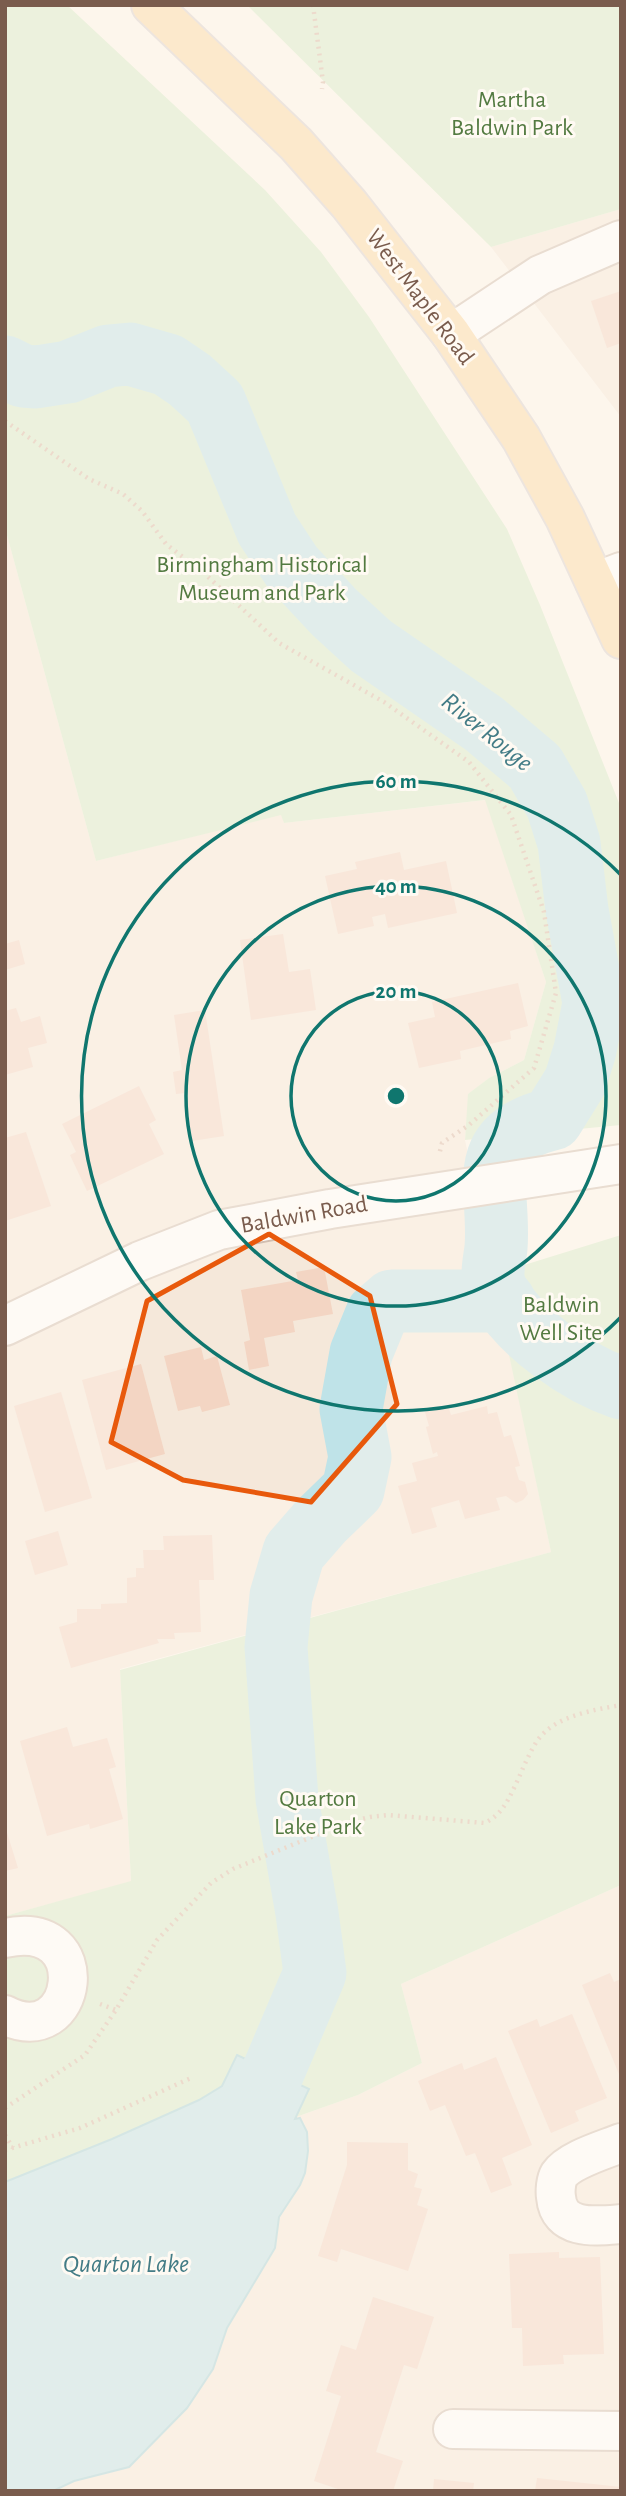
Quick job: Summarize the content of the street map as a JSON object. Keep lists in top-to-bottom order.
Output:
{
  "streets": {
    "main road": ["West Maple Road"],
    "street": ["Baldwin Road"]
  },
  "water": ["River Rouge", "Quarton Lake"],
  "parks": [
    "Martha Baldwin Park",
    "Birmingham Historical Museum and Park",
    "Baldwin Well Site",
    "Quarton Lake Park"
  ],
  "rings": ["60 m", "40 m", "20 m"]
}
